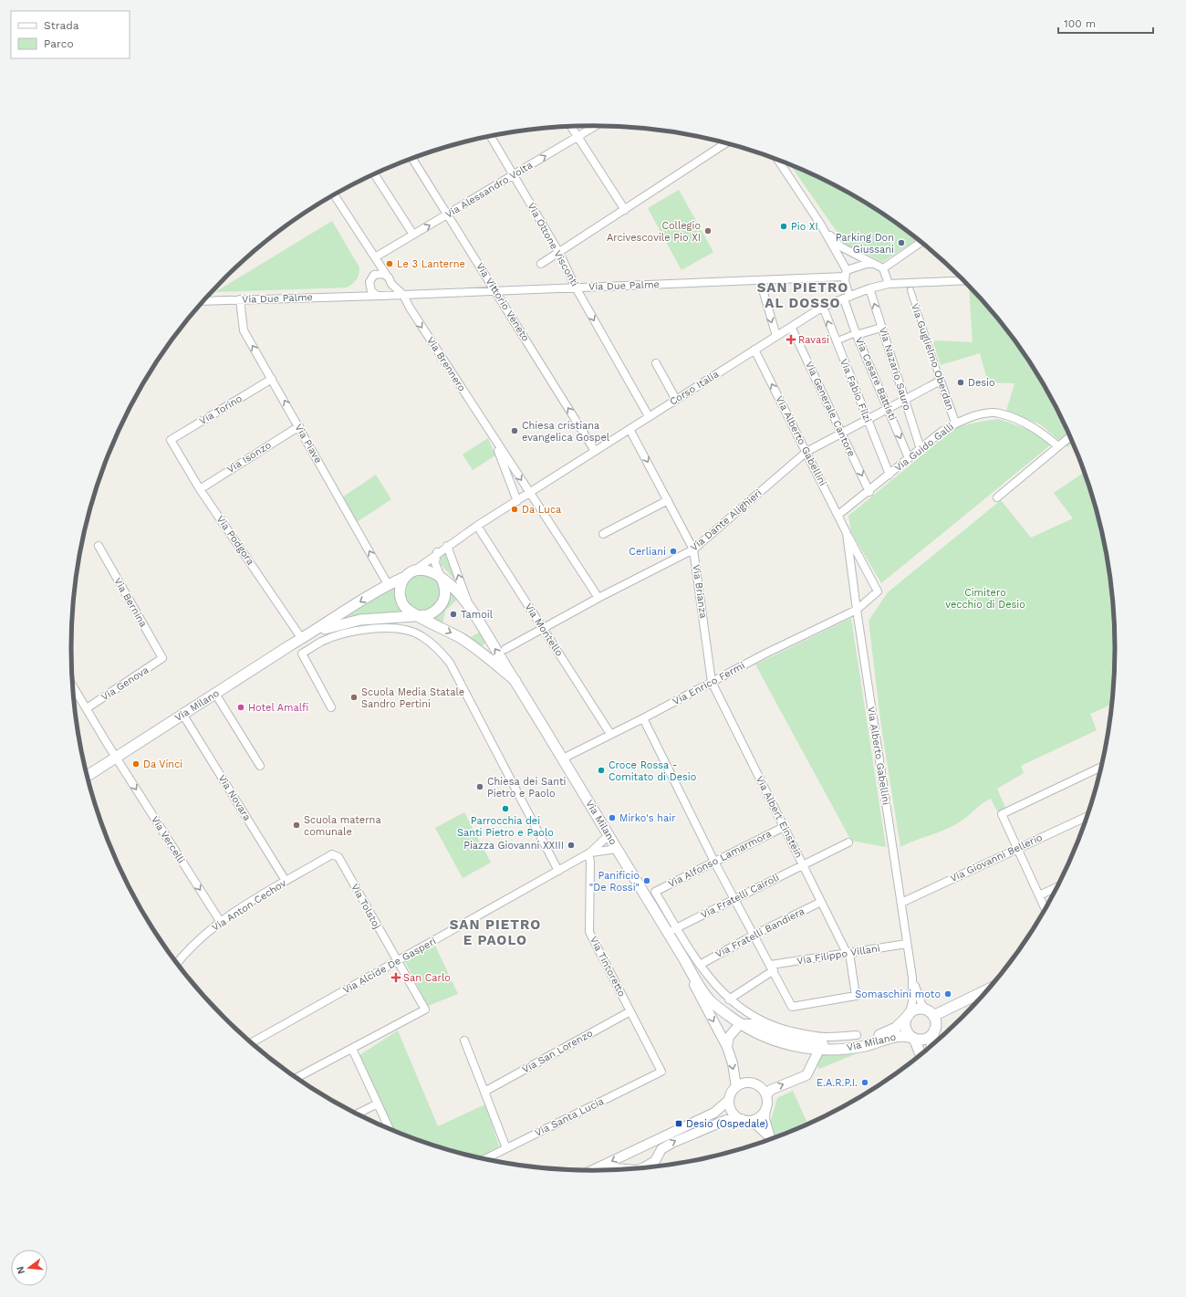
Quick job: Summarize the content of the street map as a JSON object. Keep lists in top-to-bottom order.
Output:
{
  "streets": {
    "main road": ["Via Milano"],
    "street": [
      "Via Alessandro Volta",
      "Via Ottone Visconti",
      "Via Due Palme",
      "Via Vittorio Veneto",
      "Via Guglielmo Oberdan",
      "Via Brennero",
      "Via Nazario Sauro",
      "Via Cesare Battisti",
      "Corso Italia",
      "Via Fabio Filzi",
      "Via Generale Cantore",
      "Via Torino",
      "Via Alberto Gabellini",
      "Via Piave",
      "Via Guido Galli",
      "Via Isonzo",
      "Via Dante Alighieri",
      "Via Podgora",
      "Via Brianza",
      "Via Bernina",
      "Via Montello",
      "Via Genova",
      "Via Enrico Fermi",
      "Via Novara",
      "Via Albert Einstein",
      "Via Vercelli",
      "Via Giovanni Bellerio",
      "Via Alfonso Lamarmora",
      "Via Fratelli Cairoli",
      "Via Anton Cechov",
      "Via Tolstoj",
      "Via Fratelli Bandiera",
      "Via Filippo Villani",
      "Via Alcide De Gasperi",
      "Via Tintoretto",
      "Via San Lorenzo",
      "Via Santa Lucia"
    ]
  },
  "crossings": [
    ["Via Alessandro Volta", "Via Ottone Visconti"],
    ["Via Alessandro Volta", "Via Vittorio Veneto"],
    ["Via Ottone Visconti", "Via Due Palme"],
    ["Via Ottone Visconti", "Corso Italia"],
    ["Via Due Palme", "Via Vittorio Veneto"],
    ["Via Due Palme", "Via Brennero"],
    ["Via Due Palme", "Via Cesare Battisti"],
    ["Via Due Palme", "Via Piave"],
    ["Via Vittorio Veneto", "Corso Italia"],
    ["Via Guglielmo Oberdan", "Via Guido Galli"],
    ["Via Guglielmo Oberdan", "Via Dante Alighieri"],
    ["Via Brennero", "Corso Italia"],
    ["Via Brennero", "Via Dante Alighieri"],
    ["Via Nazario Sauro", "Corso Italia"],
    ["Via Nazario Sauro", "Via Guido Galli"],
    ["Via Nazario Sauro", "Via Dante Alighieri"],
    ["Via Cesare Battisti", "Corso Italia"],
    ["Via Cesare Battisti", "Via Guido Galli"],
    ["Via Cesare Battisti", "Via Dante Alighieri"],
    ["Corso Italia", "Via Fabio Filzi"],
    ["Corso Italia", "Via Generale Cantore"],
    ["Corso Italia", "Via Alberto Gabellini"],
    ["Corso Italia", "Via Brianza"],
    ["Corso Italia", "Via Montello"],
    ["Corso Italia", "Via Milano"],
    ["Via Fabio Filzi", "Via Guido Galli"],
    ["Via Fabio Filzi", "Via Dante Alighieri"],
    ["Via Generale Cantore", "Via Guido Galli"],
    ["Via Generale Cantore", "Via Dante Alighieri"],
    ["Via Torino", "Via Piave"],
    ["Via Torino", "Via Podgora"],
    ["Via Alberto Gabellini", "Via Guido Galli"],
    ["Via Alberto Gabellini", "Via Dante Alighieri"],
    ["Via Alberto Gabellini", "Via Enrico Fermi"],
    ["Via Alberto Gabellini", "Via Milano"],
    ["Via Alberto Gabellini", "Via Giovanni Bellerio"],
    ["Via Alberto Gabellini", "Via Filippo Villani"],
    ["Via Piave", "Via Isonzo"],
    ["Via Piave", "Via Milano"],
    ["Via Isonzo", "Via Podgora"],
    ["Via Dante Alighieri", "Via Brianza"],
    ["Via Dante Alighieri", "Via Montello"],
    ["Via Podgora", "Via Milano"],
    ["Via Brianza", "Via Enrico Fermi"],
    ["Via Brianza", "Via Albert Einstein"],
    ["Via Bernina", "Via Genova"],
    ["Via Montello", "Via Enrico Fermi"],
    ["Via Genova", "Via Vercelli"],
    ["Via Enrico Fermi", "Via Milano"],
    ["Via Enrico Fermi", "Via Albert Einstein"],
    ["Via Milano", "Via Novara"],
    ["Via Milano", "Via Vercelli"],
    ["Via Milano", "Via Fratelli Cairoli"],
    ["Via Novara", "Via Anton Cechov"],
    ["Via Albert Einstein", "Via Alfonso Lamarmora"],
    ["Via Albert Einstein", "Via Fratelli Cairoli"],
    ["Via Albert Einstein", "Via Fratelli Bandiera"],
    ["Via Albert Einstein", "Via Filippo Villani"],
    ["Via Vercelli", "Via Anton Cechov"],
    ["Via Alfonso Lamarmora", "Via Fratelli Cairoli"],
    ["Via Anton Cechov", "Via Tolstoj"],
    ["Via Tolstoj", "Via Alcide De Gasperi"],
    ["Via Alcide De Gasperi", "Via Tintoretto"],
    ["Via Tintoretto", "Via San Lorenzo"],
    ["Via Tintoretto", "Via Santa Lucia"]
  ],
  "one_way": [
    "Via Alessandro Volta",
    "Via Ottone Visconti",
    "Via Vittorio Veneto",
    "Via Generale Cantore",
    "Via Piave",
    "Via Vercelli"
  ],
  "districts": ["SAN PIETRO AL DOSSO", "SAN PIETRO E PAOLO"],
  "parks": ["Cimitero vecchio di Desio"],
  "places": {
    "other": [
      "Pio XI",
      "Collegio Arcivescovile Pio XI",
      "Parking Don Giussani",
      "Le 3 Lanterne",
      "Desio",
      "Chiesa cristiana evangelica Gospel",
      "Da Luca",
      "Cerliani",
      "Tamoil",
      "Scuola Media Statale Sandro Pertini",
      "Hotel Amalfi",
      "Da Vinci",
      "Croce Rossa - Comitato di Desio",
      "Chiesa dei Santi Pietro e Paolo",
      "Parrocchia dei Santi Pietro e Paolo",
      "Mirko's hair",
      "Scuola materna comunale",
      "Piazza Giovanni XXIII",
      "Panificio \"De Rossi\"",
      "Somaschini moto",
      "E.A.R.P.I."
    ],
    "health": ["Ravasi", "San Carlo"],
    "transit": ["Desio (Ospedale)"]
  },
  "legend": ["Strada", "Parco"],
  "scale_bar": "100 m",
  "north": "left"
}
